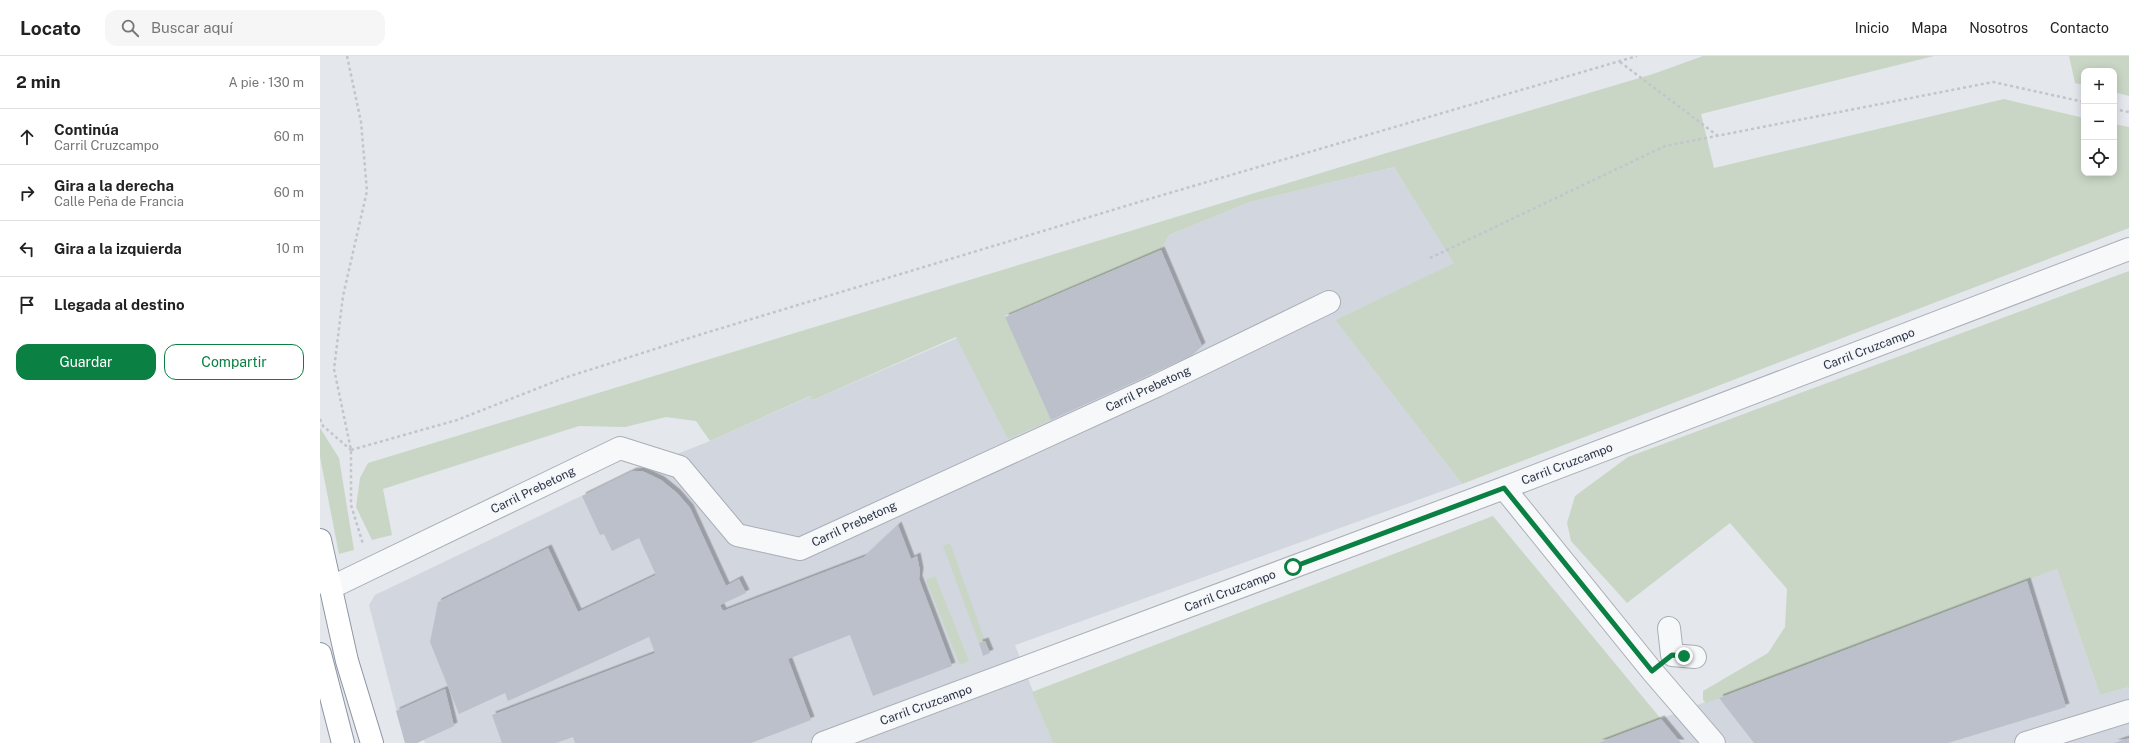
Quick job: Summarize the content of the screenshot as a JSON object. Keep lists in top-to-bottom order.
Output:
{
  "streets": {
    "street": ["Carril Cruzcampo", "Carril Prebetong"]
  },
  "page": {
    "header": "Locato",
    "search": "Buscar aquí",
    "nav": [
      "Inicio",
      "Mapa",
      "Nosotros",
      "Contacto"
    ],
    "heading": ["2 min", "A pie · 130 m"],
    "map_buttons": ["+", "−"],
    "list": [
      ["Continúa", "Carril Cruzcampo", "60 m"],
      ["Gira a la derecha", "Calle Peña de Francia", "60 m"],
      ["Gira a la izquierda", "10 m"],
      "Llegada al destino"
    ],
    "buttons": ["Guardar", "Compartir"]
  }
}
